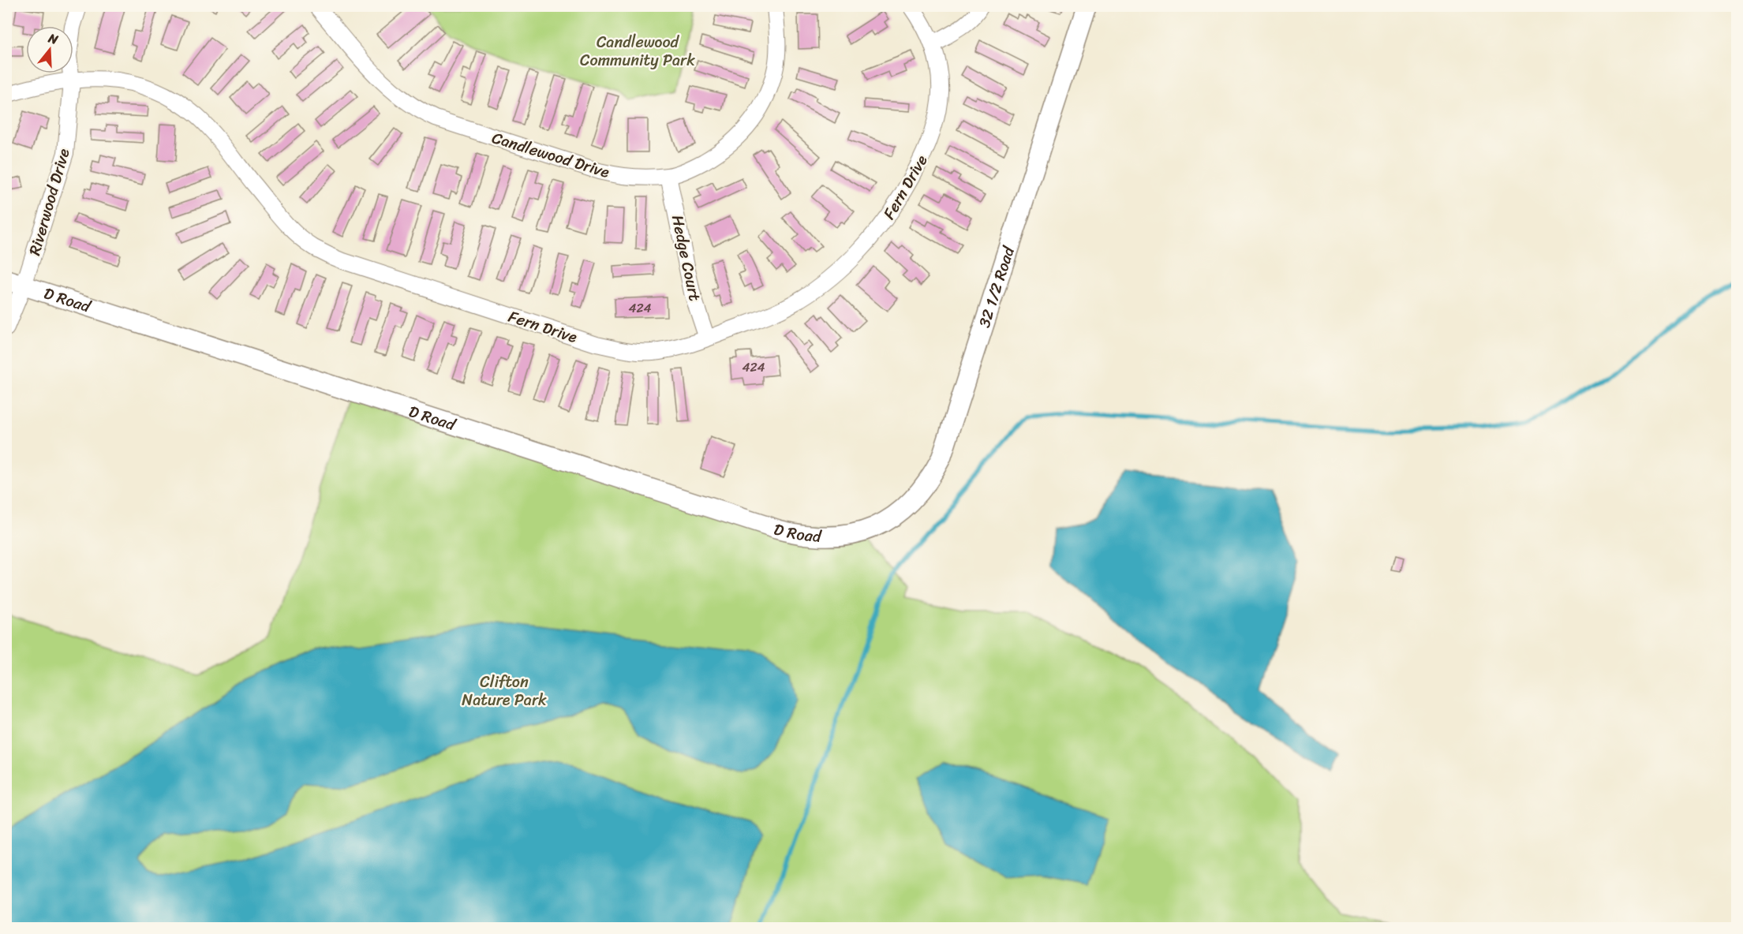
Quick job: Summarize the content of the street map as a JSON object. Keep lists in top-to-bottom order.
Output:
{
  "streets": {
    "street": [
      "Candlewood Drive",
      "Fern Drive",
      "Riverwood Drive",
      "Hedge Court",
      "32 1/2 Road",
      "D Road"
    ]
  },
  "crossings": [
    ["Candlewood Drive", "Hedge Court"],
    ["Fern Drive", "Riverwood Drive"],
    ["Fern Drive", "Hedge Court"],
    ["Riverwood Drive", "D Road"],
    ["32 1/2 Road", "D Road"]
  ],
  "parks": ["Candlewood Community Park", "Clifton Nature Park"],
  "house_numbers": ["424", "424"],
  "north": "top"
}
